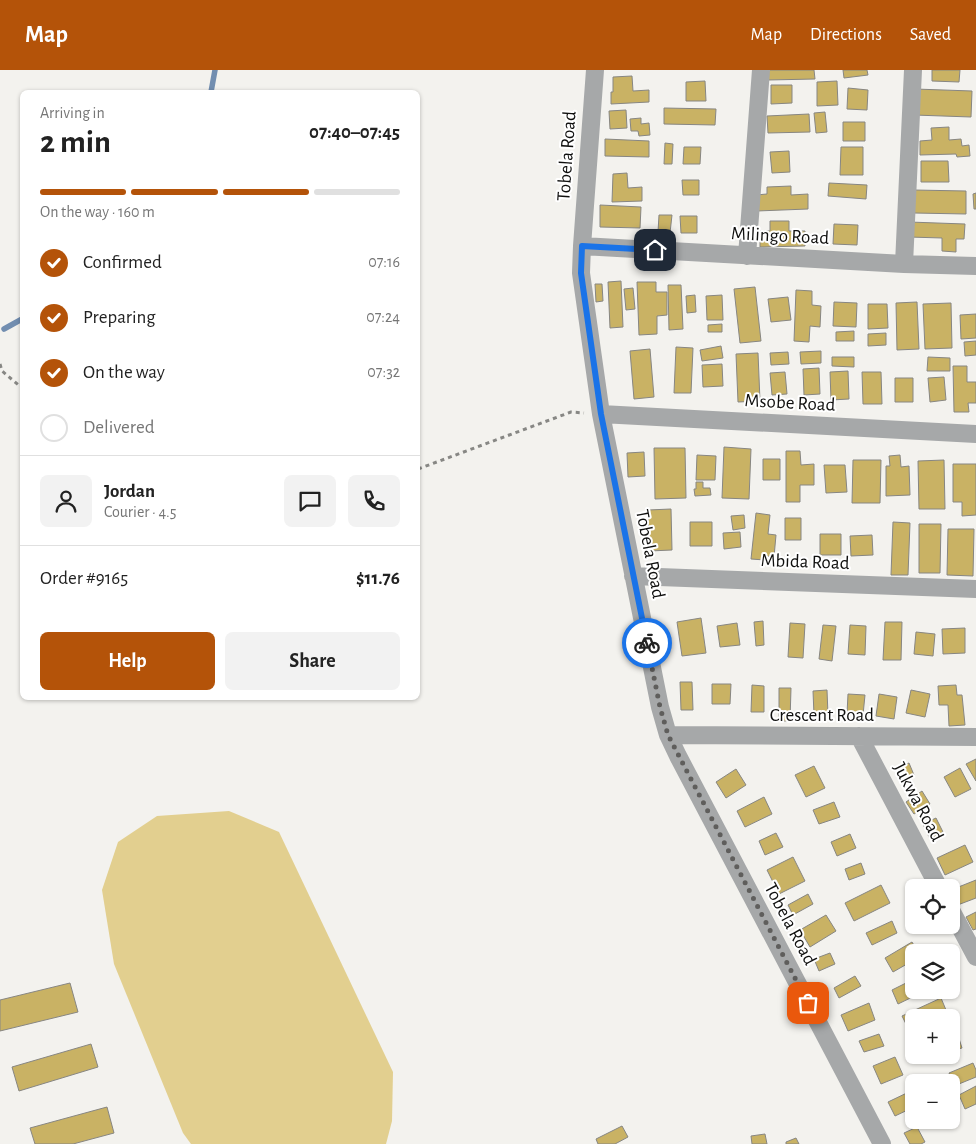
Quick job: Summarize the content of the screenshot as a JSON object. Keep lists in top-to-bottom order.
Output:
{
  "streets": {
    "street": [
      "Tobela Road",
      "Milingo Road",
      "Msobe Road",
      "Mbida Road",
      "Crescent Road",
      "Jukwa Road"
    ]
  },
  "crossings": [
    ["Tobela Road", "Milingo Road"],
    ["Tobela Road", "Msobe Road"],
    ["Tobela Road", "Mbida Road"],
    ["Tobela Road", "Crescent Road"],
    ["Crescent Road", "Jukwa Road"]
  ],
  "page": {
    "header": "Map",
    "nav": ["Map", "Directions", "Saved"],
    "heading": ["2 min", "Arriving in", "07:40–07:45"],
    "panel": [
      "Jordan",
      "Courier · 4.5",
      "Order #9165",
      "$11.76"
    ],
    "bar": "On the way · 160 m",
    "list": [
      ["Confirmed", "07:16"],
      ["Preparing", "07:24"],
      ["On the way", "07:32"],
      "Delivered"
    ],
    "buttons": ["Help", "Share"],
    "map_buttons": ["+", "−"]
  }
}
